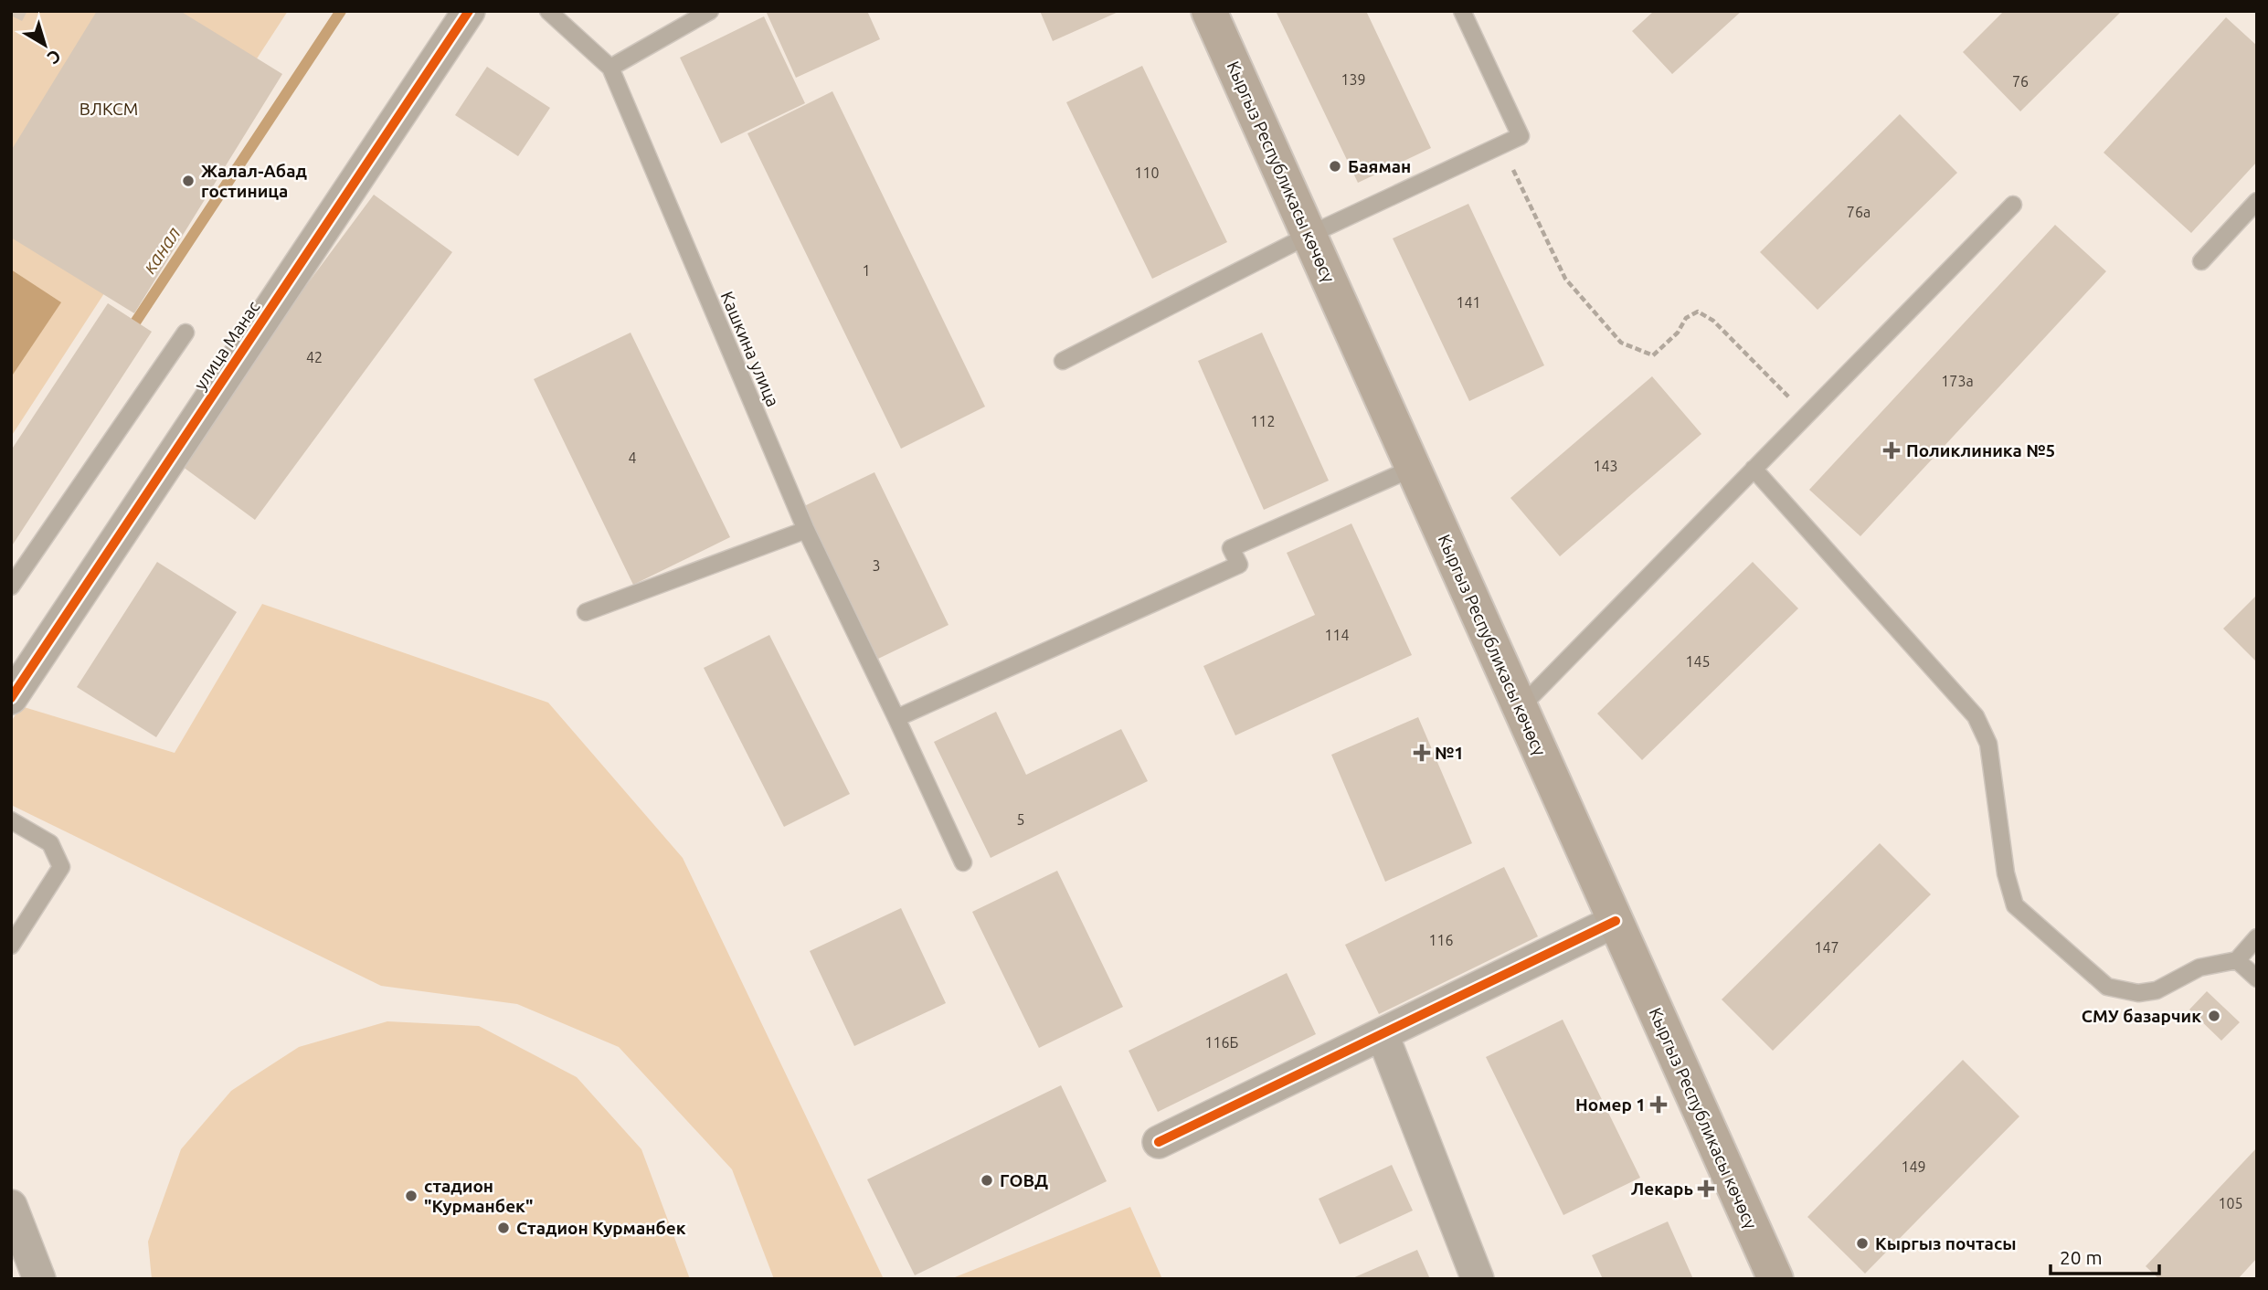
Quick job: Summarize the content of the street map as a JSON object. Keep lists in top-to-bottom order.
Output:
{
  "streets": {
    "main road": ["Кыргыз Республикасы көчөсү"],
    "street": ["улица Манас"],
    "lane": ["Кашкина улица"]
  },
  "water": ["канал"],
  "parks": ["ВЛКСМ"],
  "places": {
    "other": [
      "Баяман",
      "Жалал-Абад гостиница",
      "СМУ базарчик",
      "ГОВД",
      "стадион \"Курманбек\"",
      "Стадион Курманбек",
      "Кыргыз почтасы"
    ],
    "health": [
      "Поликлиника №5",
      "№1",
      "Номер 1",
      "Лекарь"
    ]
  },
  "house_numbers": [
    "139",
    "76",
    "110",
    "76а",
    "1",
    "141",
    "42",
    "173а",
    "112",
    "4",
    "143",
    "3",
    "114",
    "145",
    "5",
    "116",
    "147",
    "116Б",
    "149",
    "105"
  ],
  "scale_bar": "20 m",
  "north": "bottom right"
}
